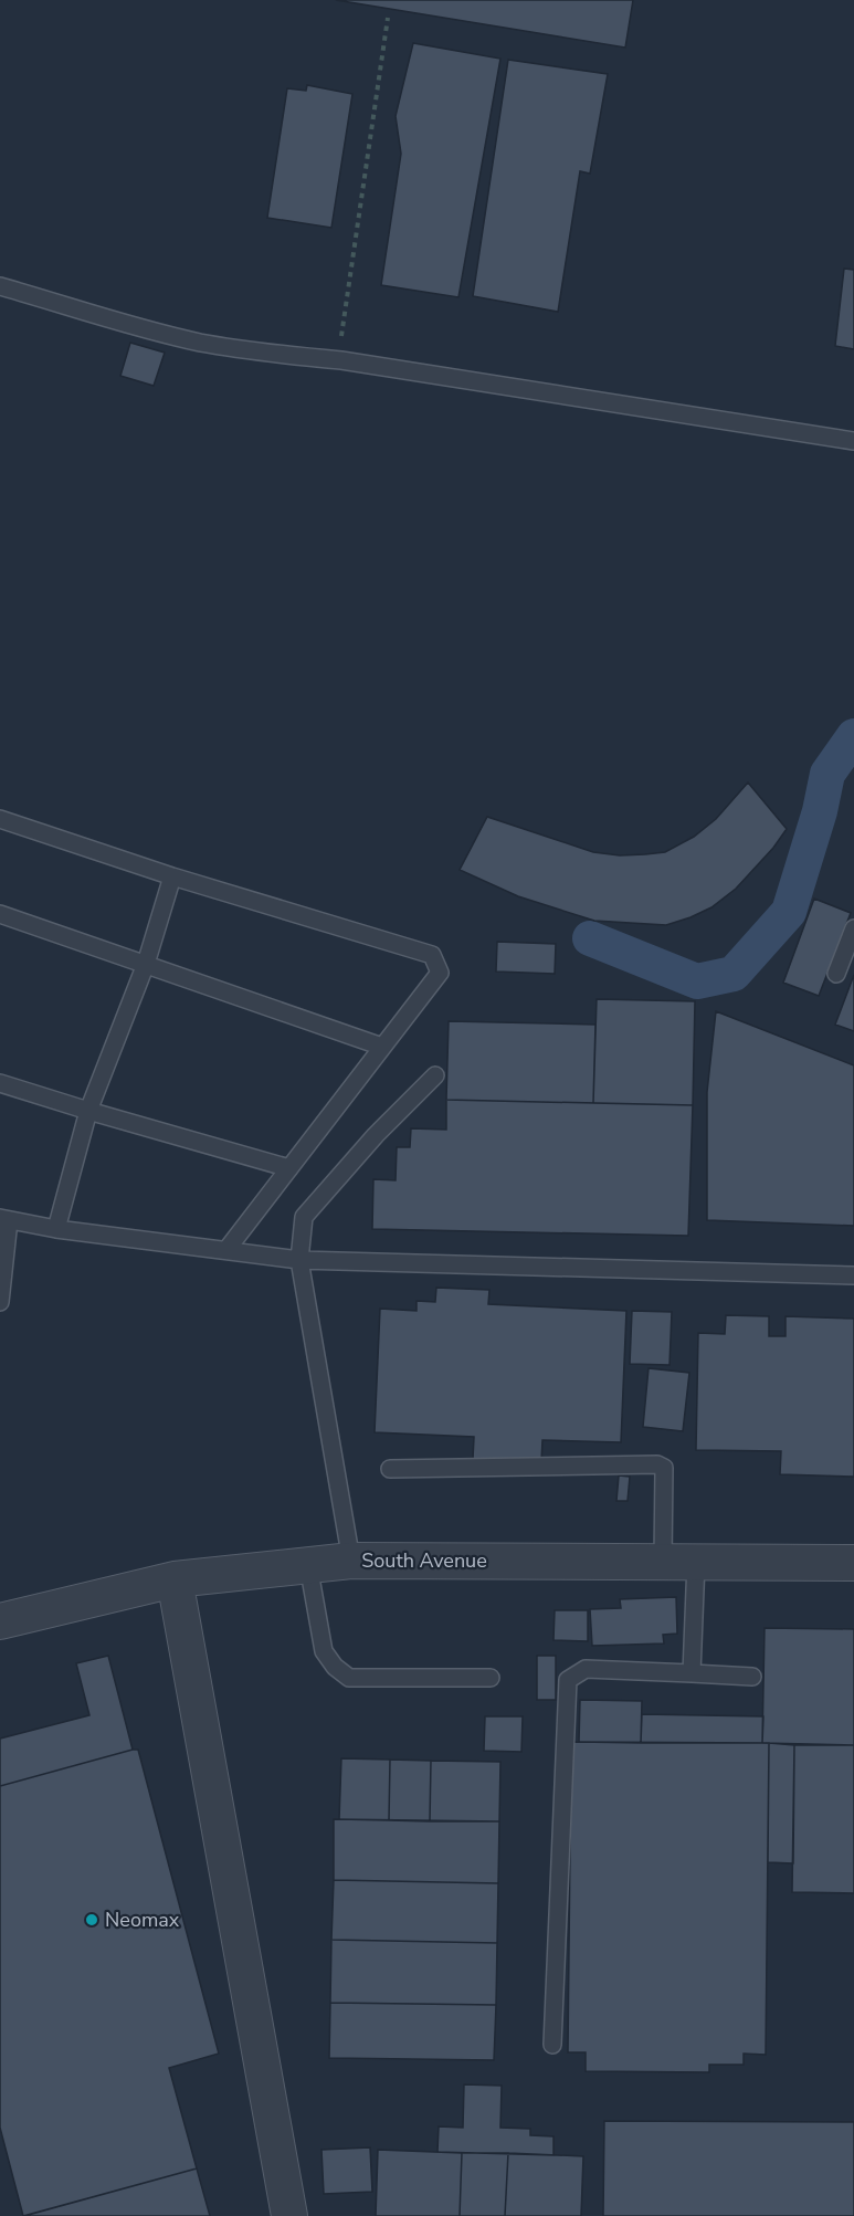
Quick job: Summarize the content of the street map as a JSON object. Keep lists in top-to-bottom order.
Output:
{
  "streets": {
    "street": ["South Avenue"]
  },
  "places": ["Neomax"]
}
